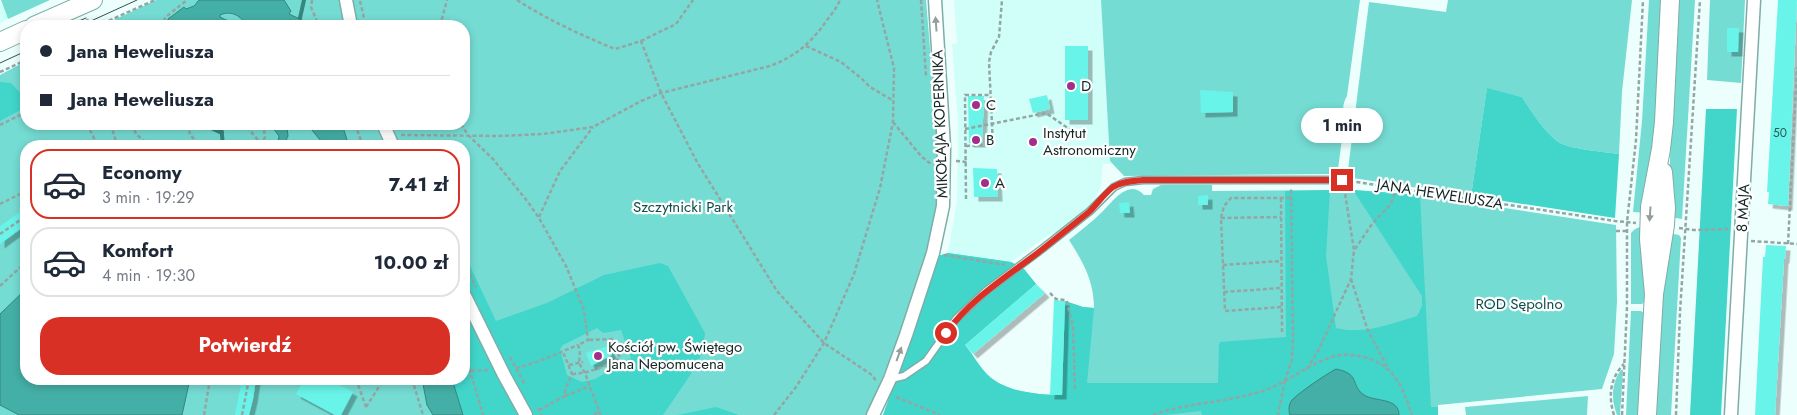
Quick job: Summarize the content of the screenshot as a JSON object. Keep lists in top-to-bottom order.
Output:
{
  "streets": {
    "street": ["MIKOŁAJA KOPERNIKA", "8 MAJA"],
    "path": ["JANA HEWELIUSZA"]
  },
  "one_way": ["MIKOŁAJA KOPERNIKA"],
  "parks": ["Szczytnicki Park", "ROD Sępolno"],
  "places": [
    "D",
    "C",
    "B",
    "Instytut Astronomiczny",
    "A",
    "Kościół pw. Świętego Jana Nepomucena"
  ],
  "house_numbers": ["50"],
  "page": {
    "banner": ["Jana Heweliusza", "Jana Heweliusza"],
    "bubble": "1 min",
    "list": [
      {
        "name": "Economy",
        "note": "3 min · 19:29",
        "value": "7.41 zł"
      },
      {
        "name": "Komfort",
        "note": "4 min · 19:30",
        "value": "10.00 zł"
      }
    ],
    "buttons": "Potwierdź"
  }
}
